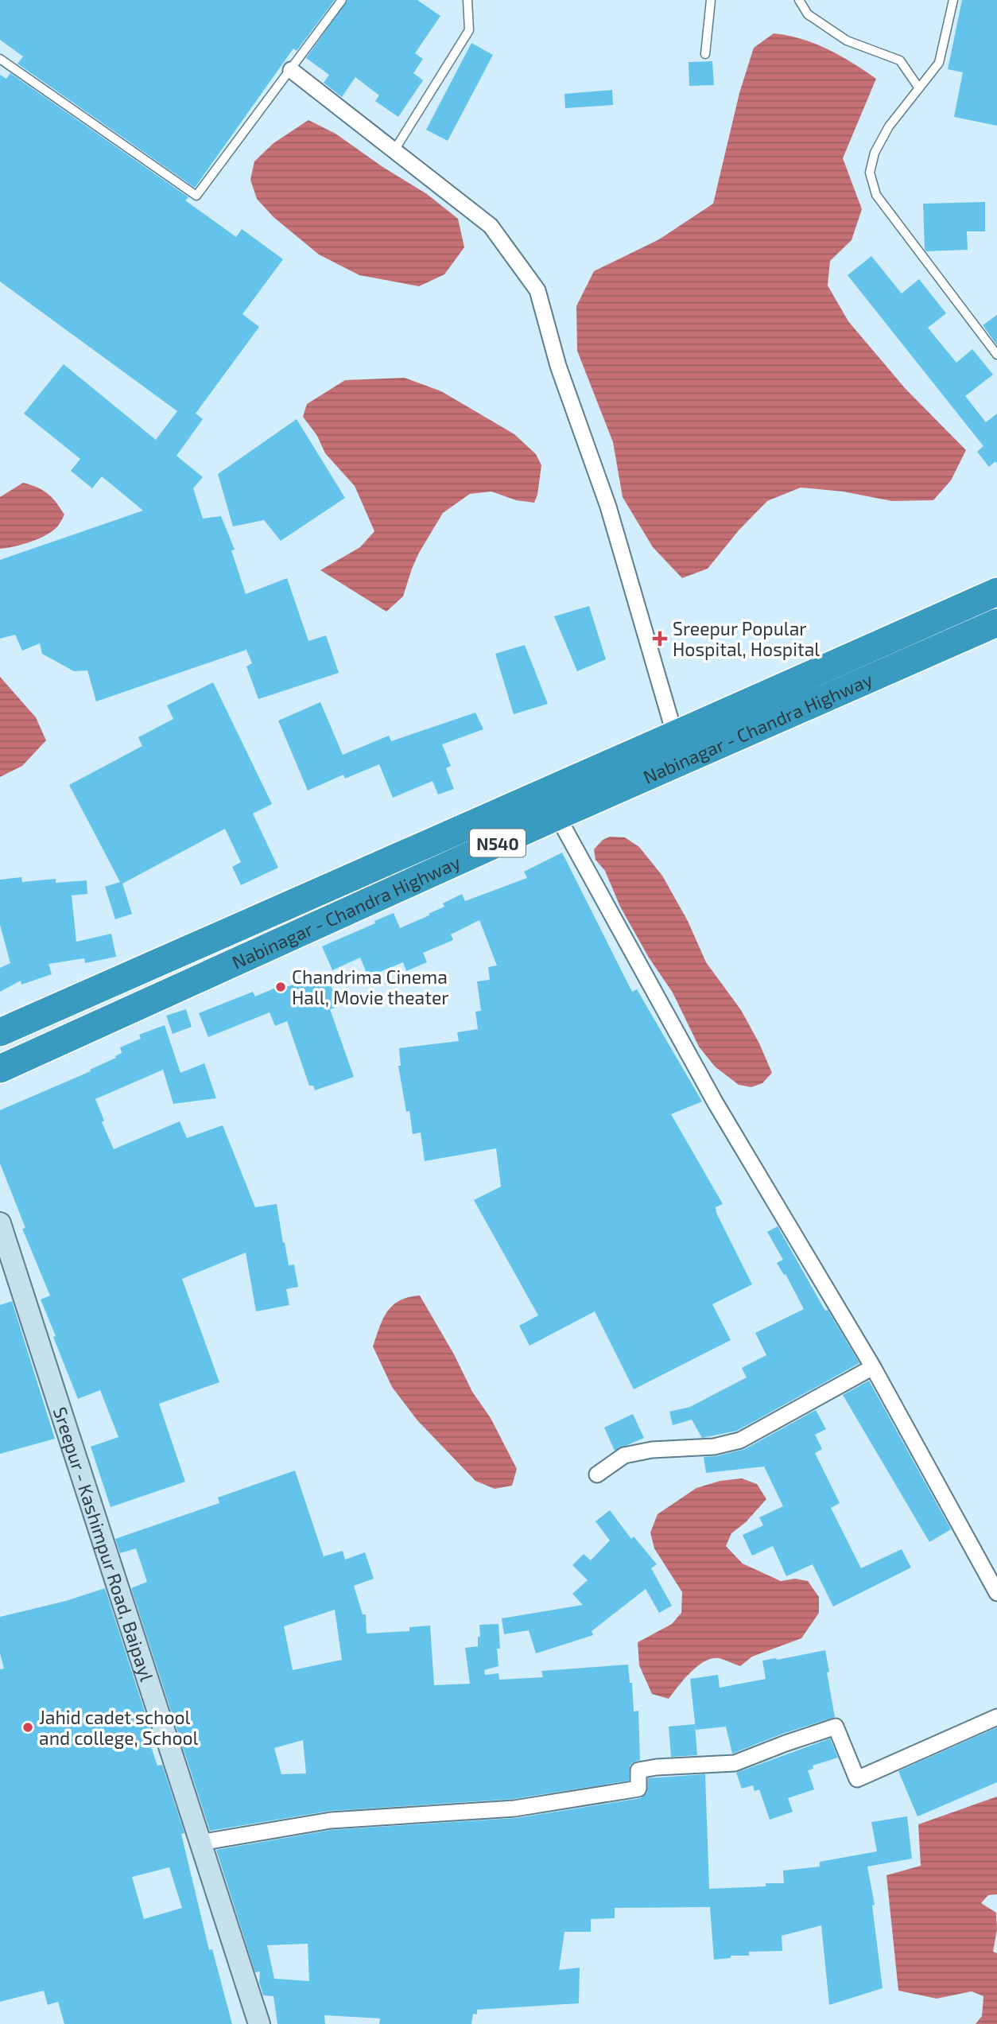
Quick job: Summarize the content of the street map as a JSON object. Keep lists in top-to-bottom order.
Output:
{
  "streets": {
    "highway": ["Nabinagar - Chandra Highway", "N540"],
    "street": ["Sreepur - Kashimpur Road, Baipayl"]
  },
  "places": {
    "health": ["Sreepur Popular Hospital, Hospital"],
    "other": ["Chandrima Cinema Hall, Movie theater", "Jahid cadet school and college, School"]
  }
}
